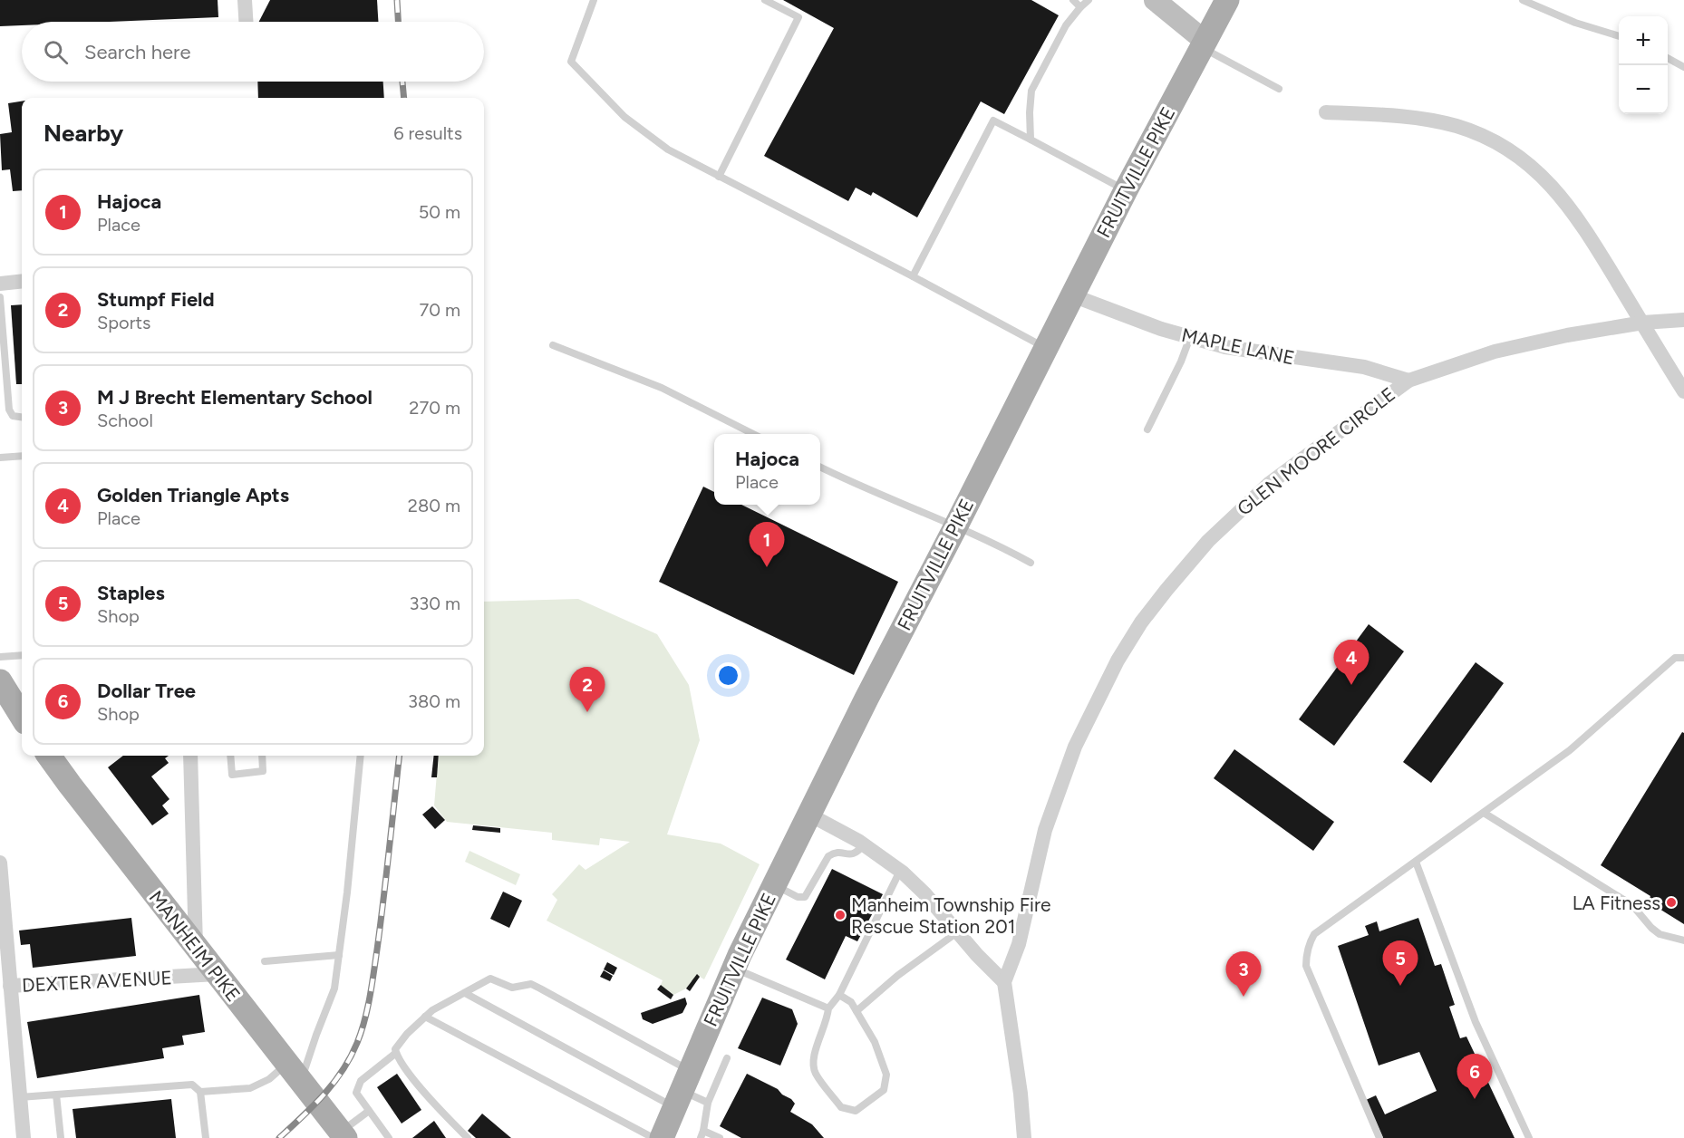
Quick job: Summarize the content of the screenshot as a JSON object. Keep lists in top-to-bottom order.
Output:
{
  "streets": {
    "main road": ["FRUITVILLE PIKE", "MANHEIM PIKE"],
    "street": ["MAPLE LANE", "GLEN MOORE CIRCLE", "DEXTER AVENUE"]
  },
  "crossings": [
    ["FRUITVILLE PIKE", "MAPLE LANE"],
    ["MAPLE LANE", "GLEN MOORE CIRCLE"],
    ["MANHEIM PIKE", "DEXTER AVENUE"]
  ],
  "places": ["LA Fitness", "Manheim Township Fire Rescue Station 201"],
  "page": {
    "map_buttons": ["+", "−"],
    "search": "Search here",
    "heading": ["Nearby", "6 results"],
    "list": [
      {
        "mark": "1",
        "name": "Hajoca",
        "note": "Place",
        "value": "50 m"
      },
      {
        "mark": "2",
        "name": "Stumpf Field",
        "note": "Sports",
        "value": "70 m"
      },
      {
        "mark": "3",
        "name": "M J Brecht Elementary School",
        "note": "School",
        "value": "270 m"
      },
      {
        "mark": "4",
        "name": "Golden Triangle Apts",
        "note": "Place",
        "value": "280 m"
      },
      {
        "mark": "5",
        "name": "Staples",
        "note": "Shop",
        "value": "330 m"
      },
      {
        "mark": "6",
        "name": "Dollar Tree",
        "note": "Shop",
        "value": "380 m"
      }
    ],
    "popup": ["Hajoca", "Place"],
    "pins": [
      "1",
      "4",
      "2",
      "5",
      "3",
      "6"
    ]
  }
}
